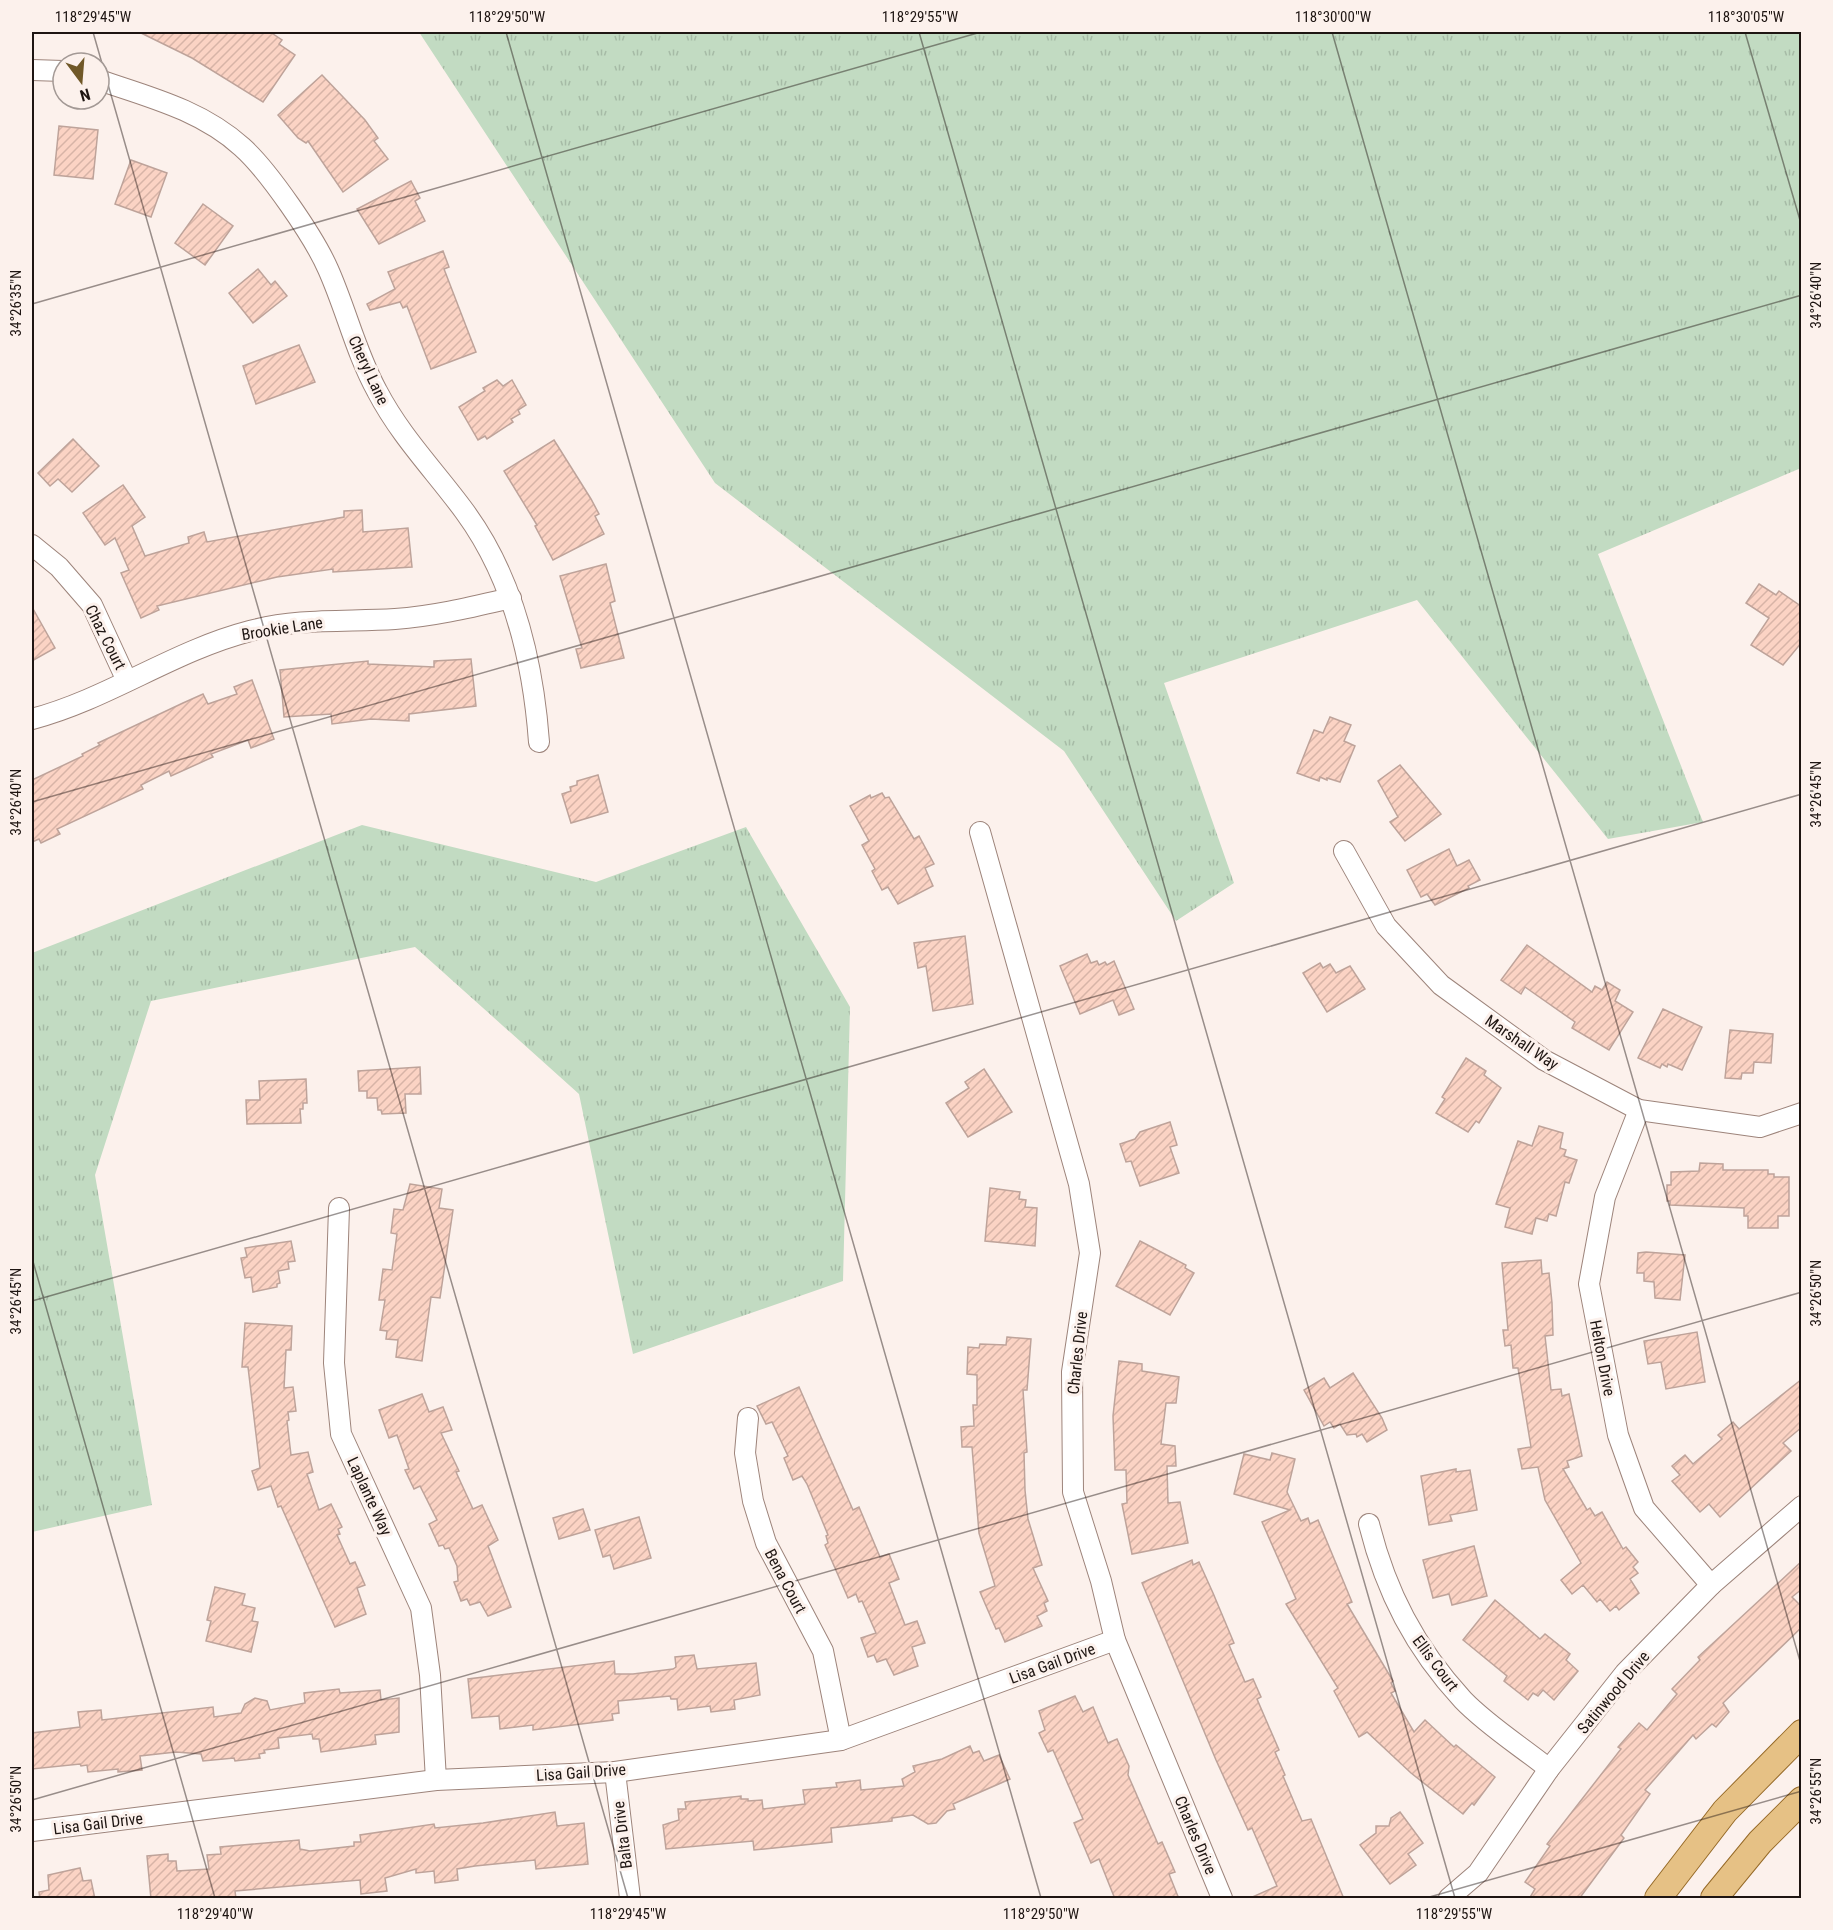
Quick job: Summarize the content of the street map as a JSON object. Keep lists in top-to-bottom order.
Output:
{
  "streets": {
    "street": [
      "Cheryl Lane",
      "Brookie Lane",
      "Chaz Court",
      "Marshall Way",
      "Charles Drive",
      "Helton Drive",
      "Laplante Way",
      "Bena Court",
      "Lisa Gail Drive",
      "Ellis Court",
      "Satinwood Drive",
      "Balta Drive"
    ]
  },
  "crossings": [
    ["Cheryl Lane", "Brookie Lane"],
    ["Brookie Lane", "Chaz Court"],
    ["Marshall Way", "Helton Drive"],
    ["Charles Drive", "Lisa Gail Drive"],
    ["Helton Drive", "Satinwood Drive"],
    ["Laplante Way", "Lisa Gail Drive"],
    ["Bena Court", "Lisa Gail Drive"],
    ["Lisa Gail Drive", "Balta Drive"],
    ["Ellis Court", "Satinwood Drive"]
  ],
  "north": "bottom",
  "coordinates": [
    "118°29'45\"W",
    "118°29'50\"W",
    "118°29'55\"W",
    "118°30'00\"W",
    "118°30'05\"W",
    "34°26'40\"N",
    "34°26'35\"N",
    "34°26'45\"N",
    "34°26'50\"N",
    "34°26'55\"N",
    "118°29'40\"W"
  ]
}
